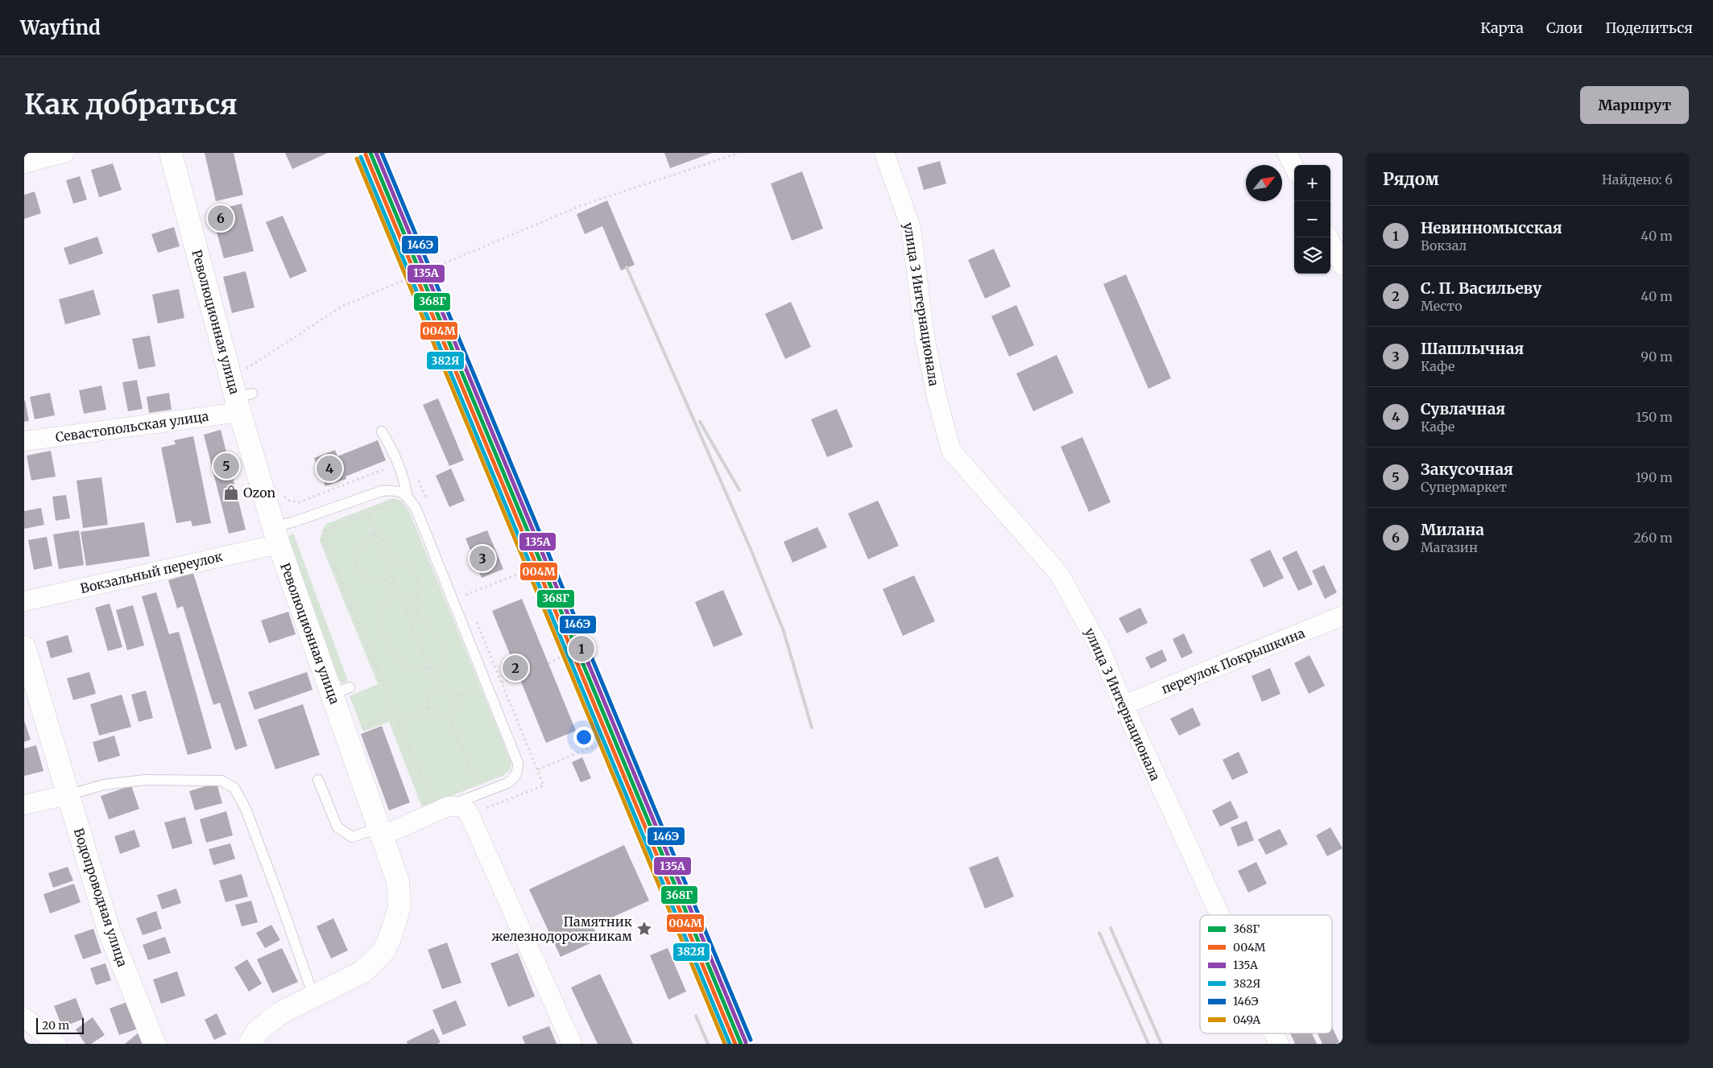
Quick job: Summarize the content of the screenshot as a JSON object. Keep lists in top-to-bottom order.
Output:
{
  "streets": {
    "main road": ["Революционная улица", "Водопроводная улица"],
    "street": [
      "улица 3 Интернационала",
      "Севастопольская улица",
      "Вокзальный переулок",
      "переулок Покрышкина"
    ]
  },
  "crossings": [
    ["улица 3 Интернационала", "переулок Покрышкина"],
    ["Революционная улица", "Севастопольская улица"],
    ["Революционная улица", "Вокзальный переулок"]
  ],
  "places": {
    "shop": ["Ozon"],
    "place": ["Памятник железнодорожникам"]
  },
  "lines": [
    "transit line 368Г",
    "transit line 135А",
    "transit line 146Э",
    "transit line 004М",
    "transit line 382Я",
    "transit line 049А"
  ],
  "legend": [
    "368Г",
    "004М",
    "135А",
    "382Я",
    "146Э",
    "049А"
  ],
  "scale_bar": "20 m",
  "north": "top right",
  "page": {
    "header": "Wayfind",
    "nav": ["Карта", "Слои", "Поделиться"],
    "buttons": "Маршрут",
    "title": "Как добраться",
    "heading": ["Рядом", "Найдено: 6"],
    "map_buttons": ["+", "−"],
    "pins": [
      "6",
      "5",
      "4",
      "3",
      "1",
      "2"
    ],
    "list": [
      {
        "mark": "1",
        "name": "Невинномысская",
        "note": "Вокзал",
        "value": "40 m"
      },
      {
        "mark": "2",
        "name": "С. П. Васильеву",
        "note": "Место",
        "value": "40 m"
      },
      {
        "mark": "3",
        "name": "Шашлычная",
        "note": "Кафе",
        "value": "90 m"
      },
      {
        "mark": "4",
        "name": "Сувлачная",
        "note": "Кафе",
        "value": "150 m"
      },
      {
        "mark": "5",
        "name": "Закусочная",
        "note": "Супермаркет",
        "value": "190 m"
      },
      {
        "mark": "6",
        "name": "Милана",
        "note": "Магазин",
        "value": "260 m"
      }
    ],
    "scale": "20 m"
  }
}
